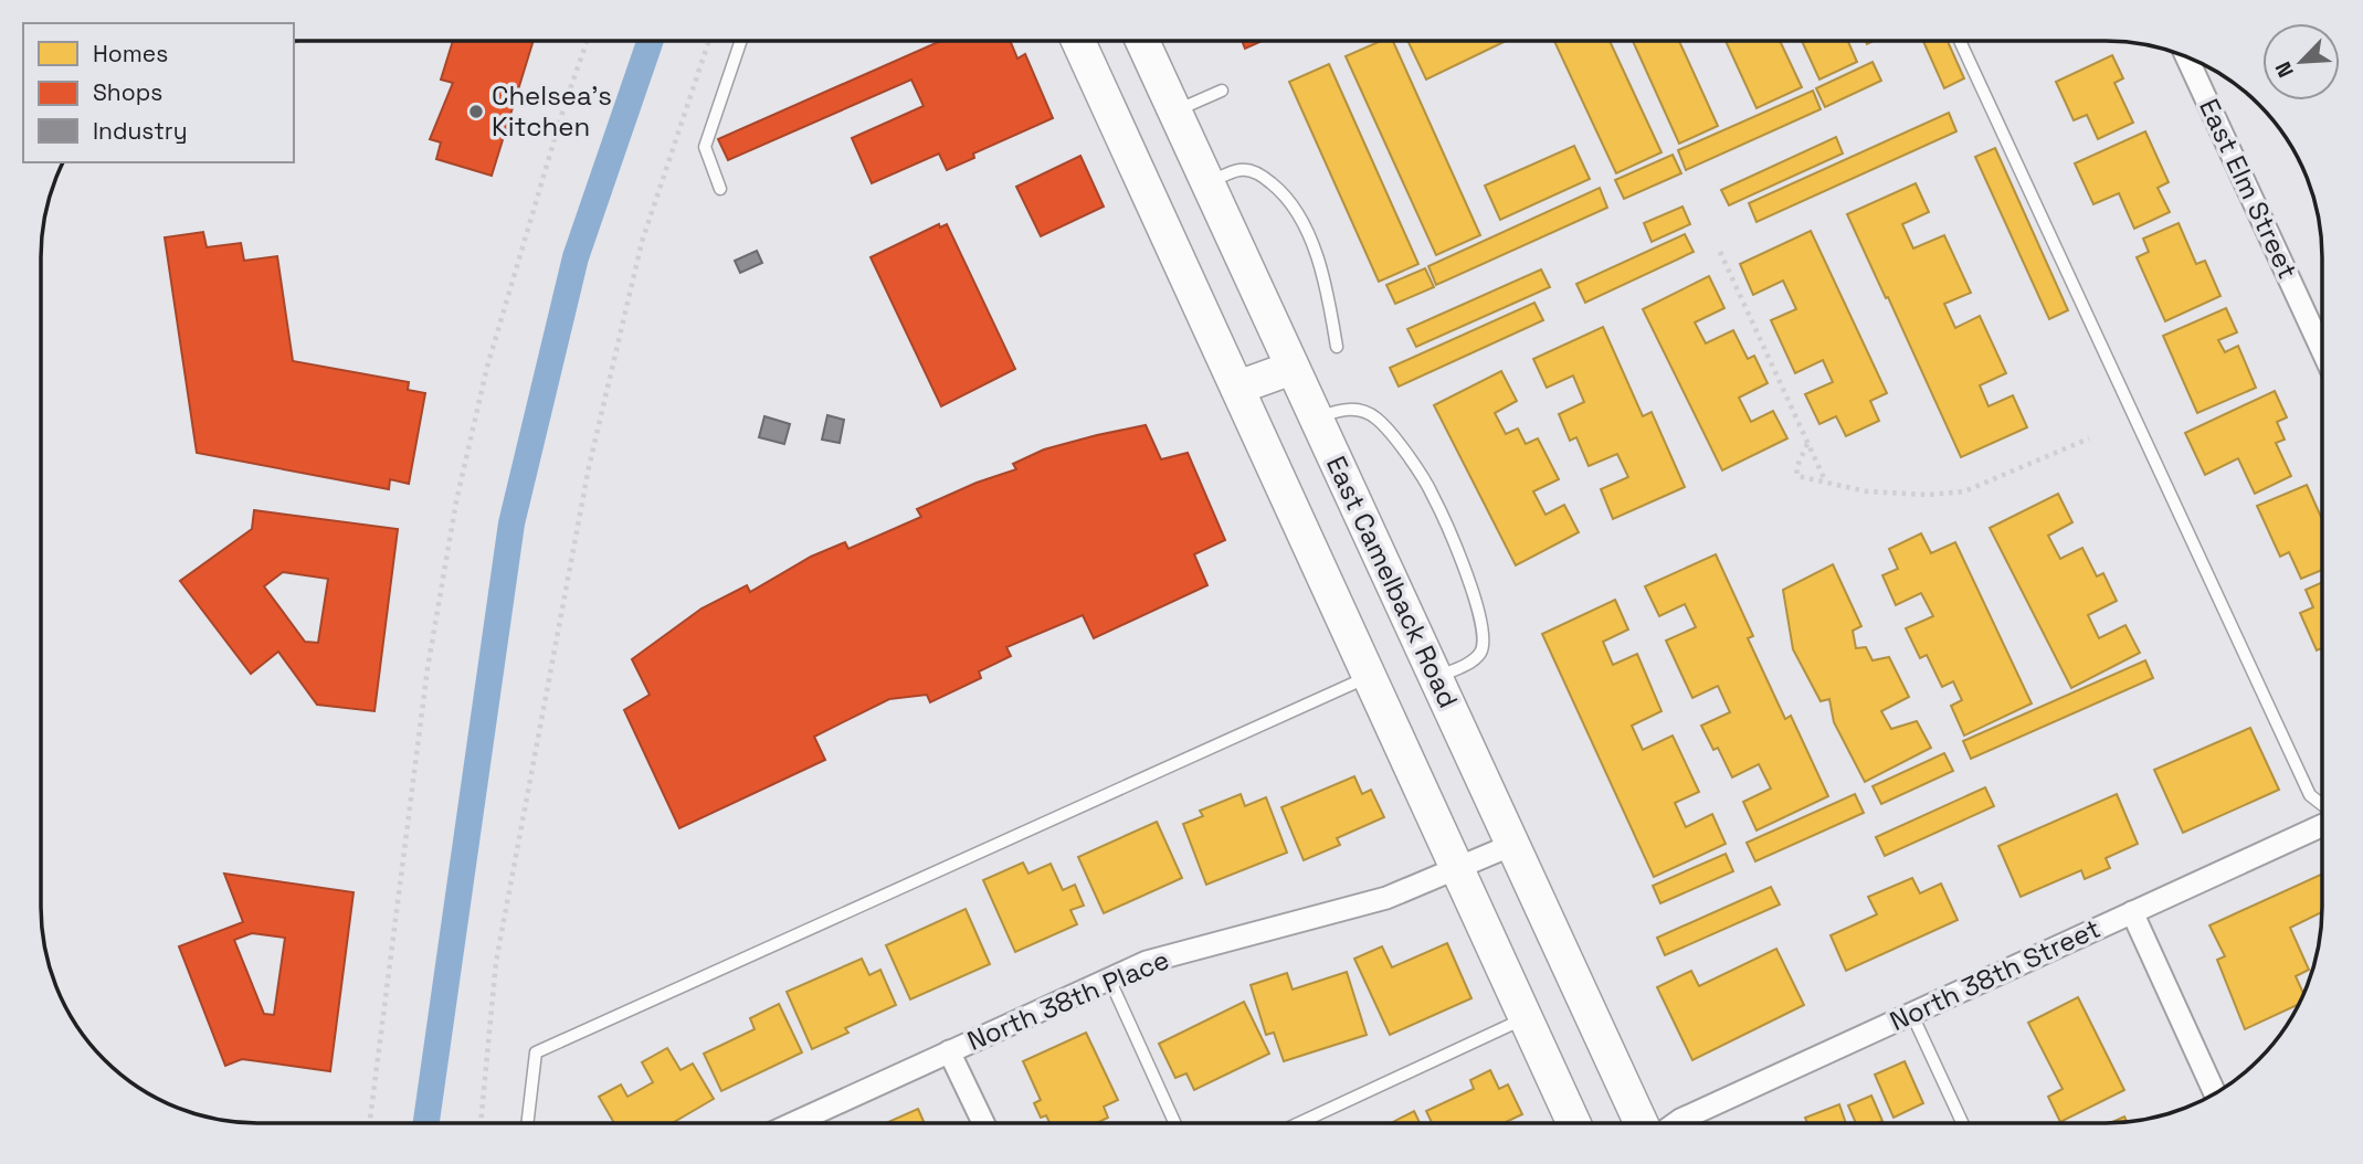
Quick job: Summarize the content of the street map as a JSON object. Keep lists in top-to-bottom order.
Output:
{
  "streets": {
    "main road": ["East Camelback Road"],
    "street": ["East Elm Street", "North 38th Street", "North 38th Place"]
  },
  "crossings": [
    ["East Camelback Road", "North 38th Place"]
  ],
  "places": ["Chelsea's Kitchen"],
  "legend": ["Homes", "Shops", "Industry"],
  "north": "bottom left"
}
